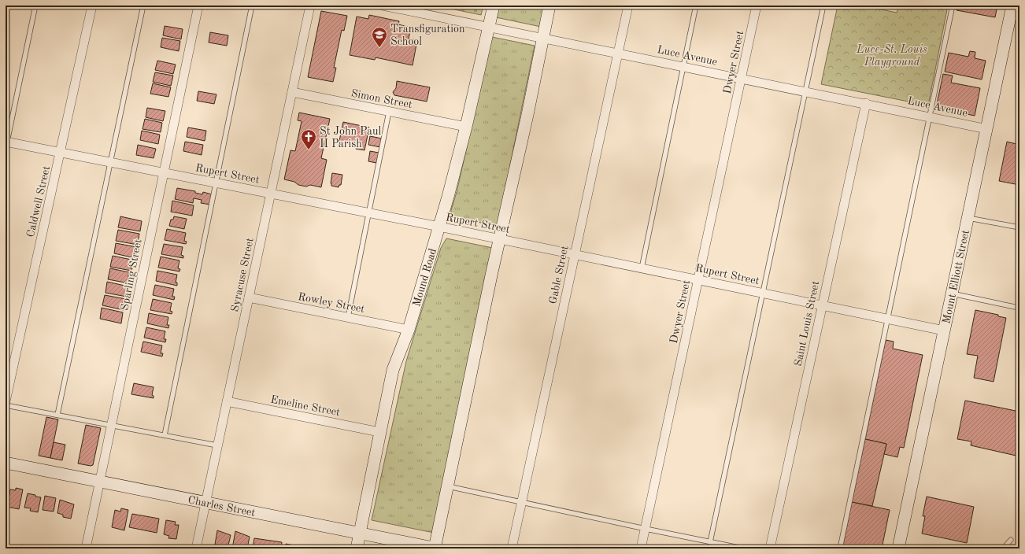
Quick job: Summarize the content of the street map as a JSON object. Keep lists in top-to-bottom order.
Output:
{
  "streets": {
    "main road": ["Mound Road", "Mount Elliott Street", "Charles Street"],
    "street": [
      "Luce Avenue",
      "Dwyer Street",
      "Simon Street",
      "Rupert Street",
      "Caldwell Street",
      "Sparling Street",
      "Syracuse Street",
      "Gable Street",
      "Rowley Street",
      "Saint Louis Street",
      "Emeline Street"
    ]
  },
  "crossings": [
    ["Luce Avenue", "Dwyer Street"],
    ["Luce Avenue", "Gable Street"],
    ["Luce Avenue", "Mound Road"],
    ["Luce Avenue", "Mount Elliott Street"],
    ["Luce Avenue", "Saint Louis Street"],
    ["Dwyer Street", "Rupert Street"],
    ["Simon Street", "Syracuse Street"],
    ["Simon Street", "Mound Road"],
    ["Rupert Street", "Caldwell Street"],
    ["Rupert Street", "Sparling Street"],
    ["Rupert Street", "Syracuse Street"],
    ["Rupert Street", "Gable Street"],
    ["Rupert Street", "Mound Road"],
    ["Rupert Street", "Mount Elliott Street"],
    ["Rupert Street", "Saint Louis Street"],
    ["Sparling Street", "Charles Street"],
    ["Syracuse Street", "Rowley Street"],
    ["Syracuse Street", "Emeline Street"],
    ["Syracuse Street", "Charles Street"],
    ["Mound Road", "Rowley Street"],
    ["Mound Road", "Emeline Street"],
    ["Mound Road", "Charles Street"]
  ],
  "parks": ["Luce-St. Louis Playground"],
  "places": {
    "school or university": ["Transfiguration School"],
    "church": ["St John Paul II Parish"]
  }
}
